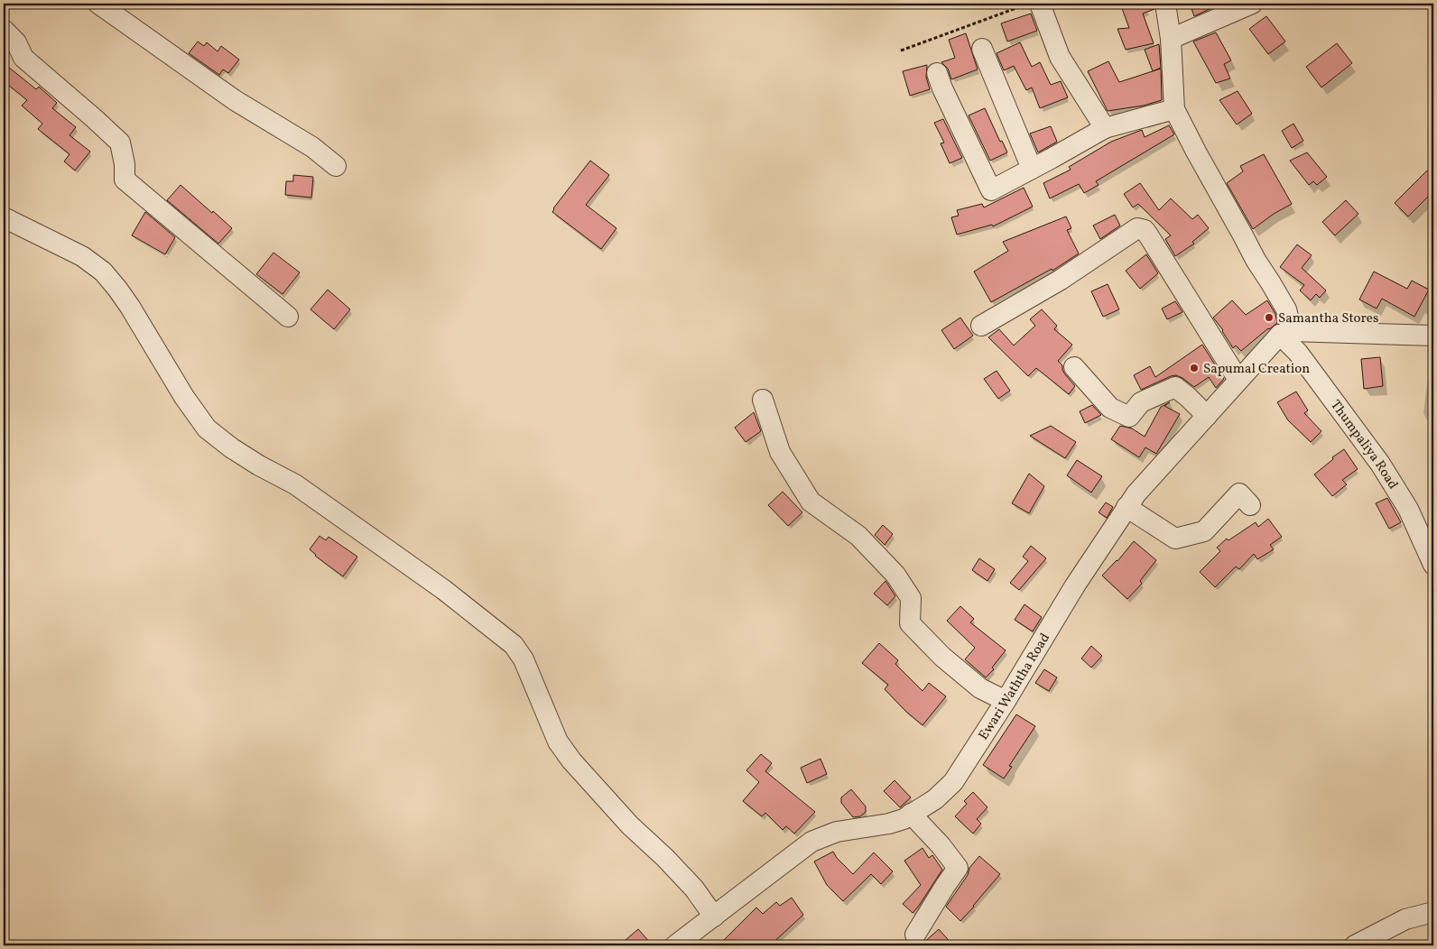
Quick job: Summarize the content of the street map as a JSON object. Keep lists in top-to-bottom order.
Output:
{
  "streets": {
    "street": ["Thumpaliya Road", "Ewari Waththa Road"]
  },
  "crossings": [
    ["Thumpaliya Road", "Ewari Waththa Road"]
  ],
  "places": ["Samantha Stores", "Sapumal Creation"]
}
